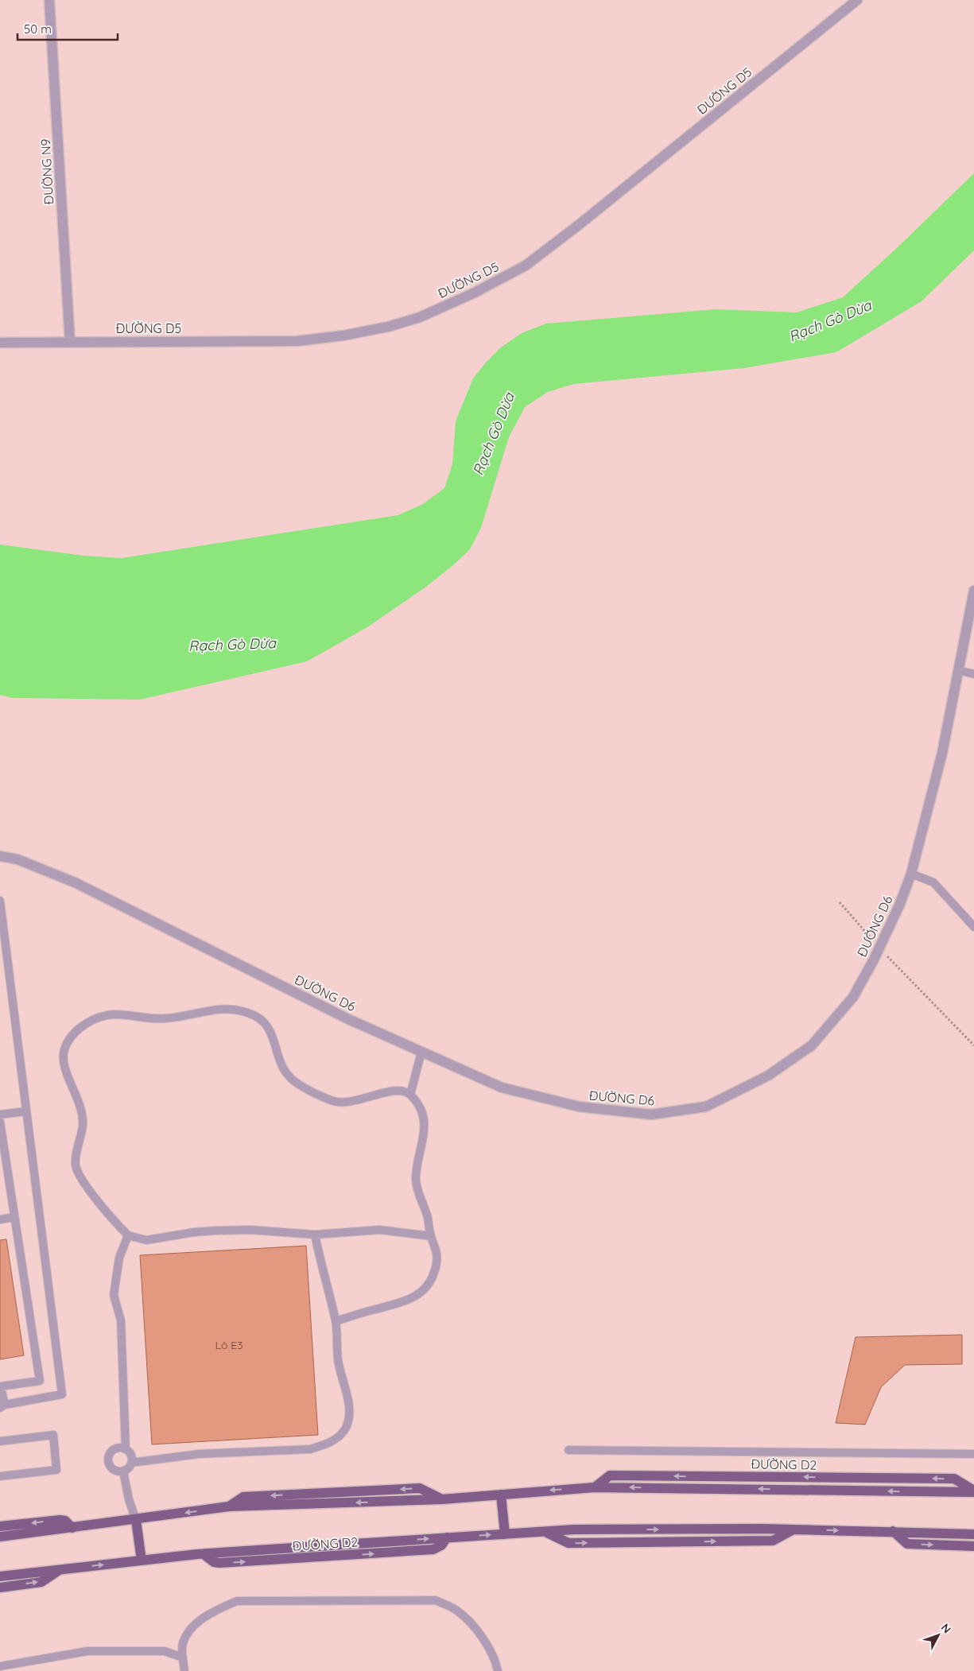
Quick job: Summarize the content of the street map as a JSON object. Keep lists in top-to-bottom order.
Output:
{
  "streets": {
    "main road": ["ĐƯỜNG D2"],
    "street": ["ĐƯỜNG D5", "ĐƯỜNG N9", "ĐƯỜNG D6"]
  },
  "crossings": [
    ["ĐƯỜNG D5", "ĐƯỜNG N9"]
  ],
  "water": ["Rạch Gò Dừa"],
  "house_numbers": ["Lô E3"],
  "scale_bar": "50 m",
  "north": "top right"
}
